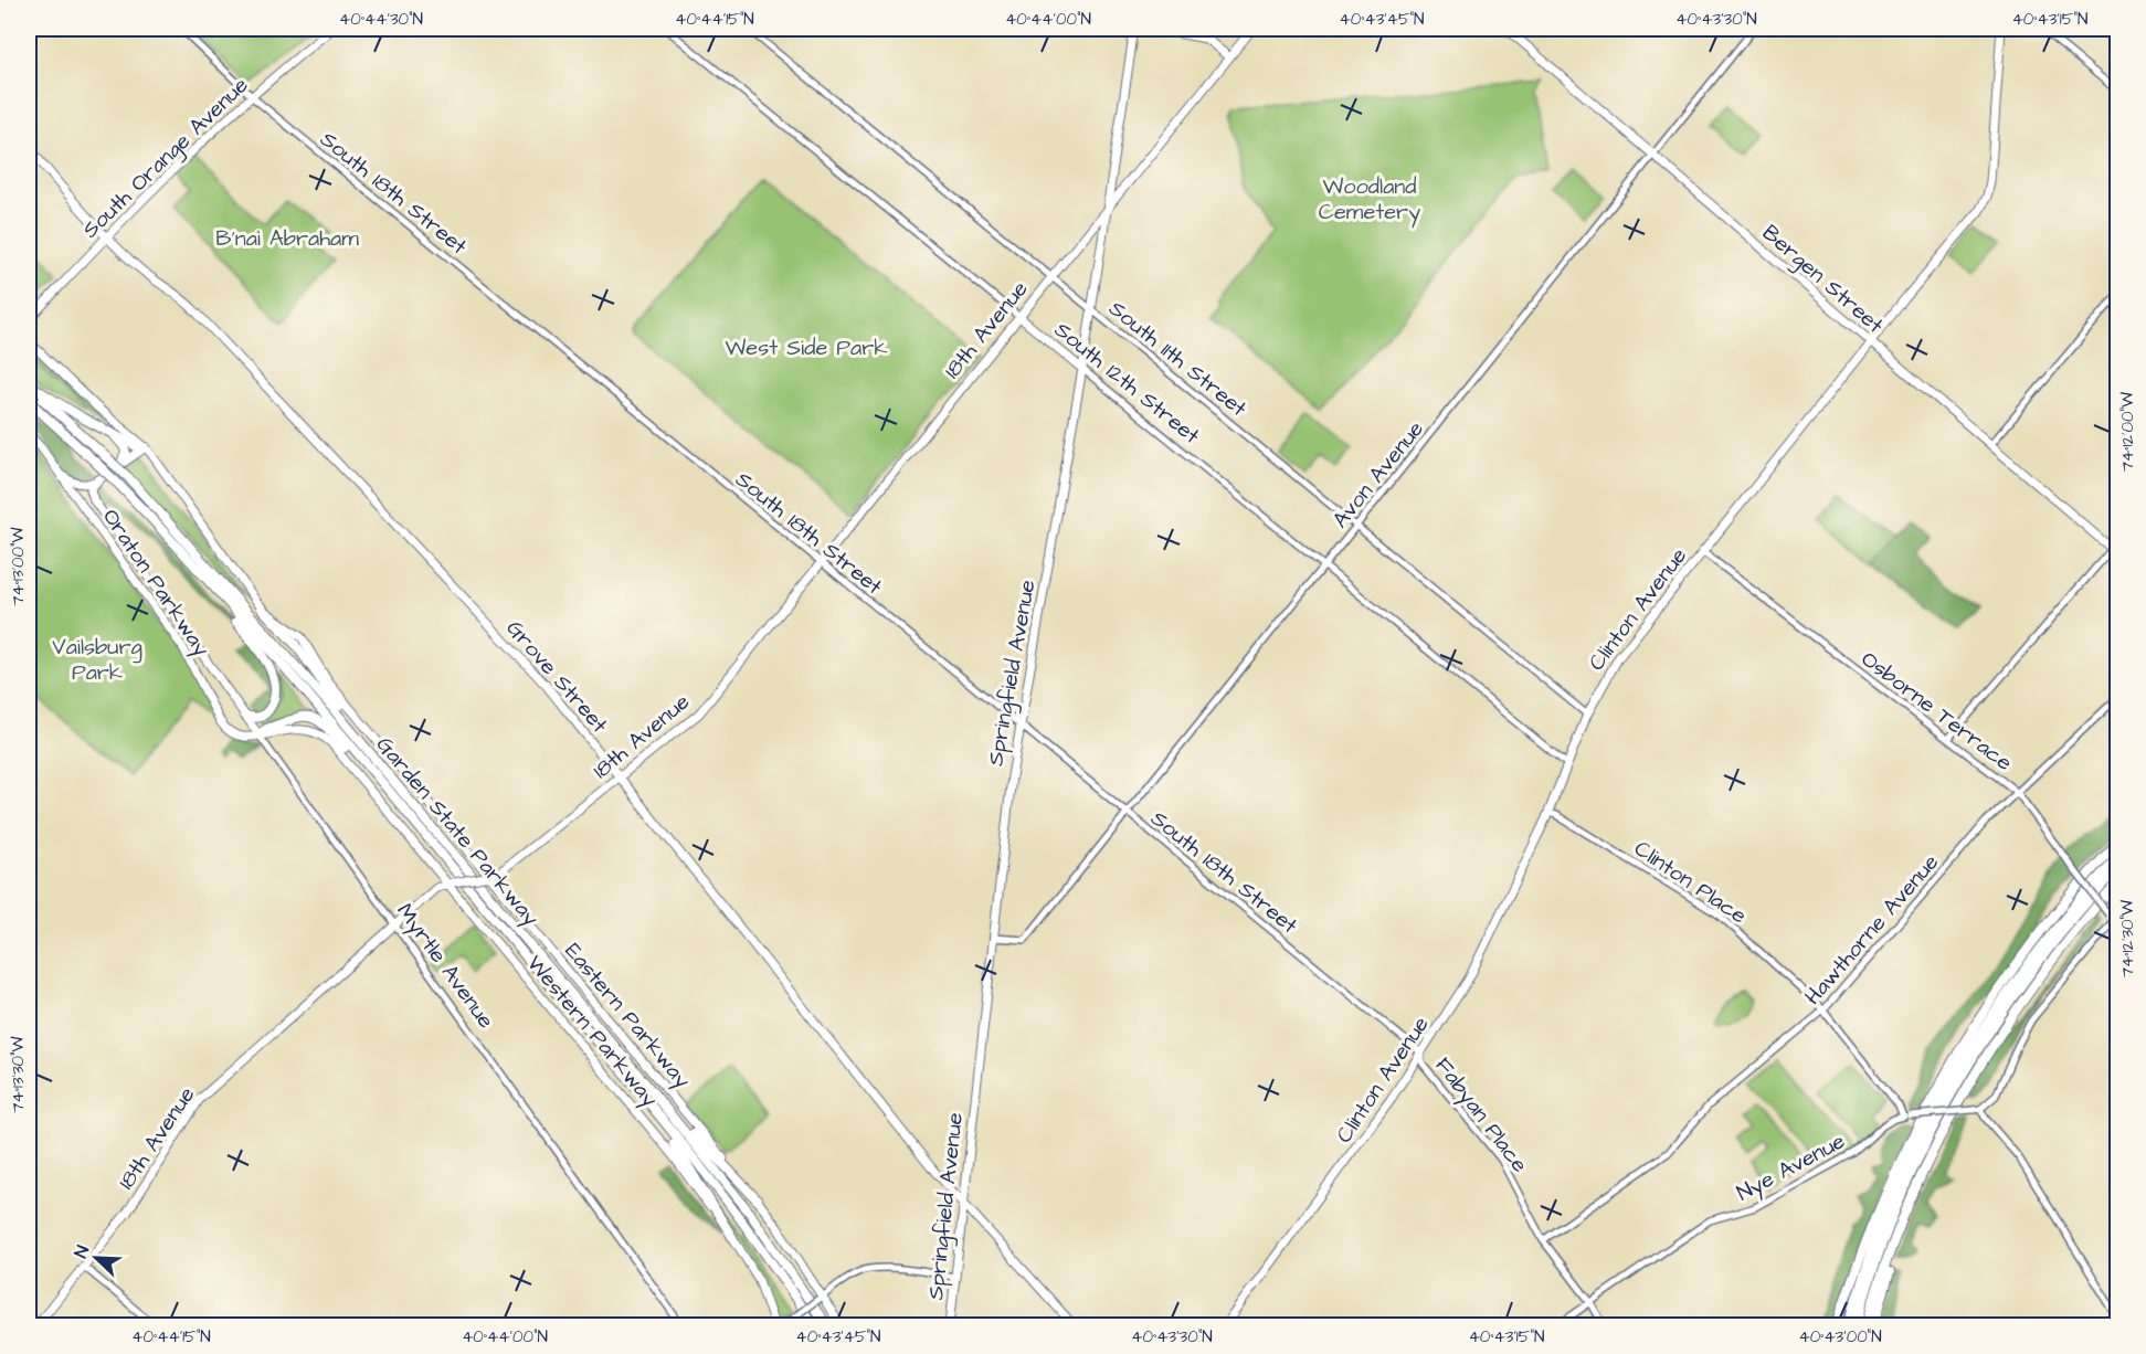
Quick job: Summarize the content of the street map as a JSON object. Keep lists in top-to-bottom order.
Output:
{
  "streets": {
    "highway": ["Garden State Parkway"],
    "main road": [
      "South Orange Avenue",
      "Bergen Street",
      "18th Avenue",
      "South 12th Street",
      "Oraton Parkway",
      "Clinton Avenue",
      "Springfield Avenue",
      "Grove Street",
      "Myrtle Avenue",
      "Eastern Parkway",
      "Western Parkway"
    ],
    "street": [
      "South 18th Street",
      "South 11th Street",
      "Avon Avenue",
      "Osborne Terrace",
      "Clinton Place",
      "Hawthorne Avenue",
      "Fabyan Place",
      "Nye Avenue"
    ]
  },
  "crossings": [
    ["South Orange Avenue", "South 18th Street"],
    ["South Orange Avenue", "Grove Street"],
    ["South 18th Street", "18th Avenue"],
    ["South 18th Street", "Avon Avenue"],
    ["South 18th Street", "Clinton Avenue"],
    ["South 18th Street", "Springfield Avenue"],
    ["South 18th Street", "Fabyan Place"],
    ["Bergen Street", "Avon Avenue"],
    ["Bergen Street", "Clinton Avenue"],
    ["18th Avenue", "South 11th Street"],
    ["18th Avenue", "South 12th Street"],
    ["18th Avenue", "Springfield Avenue"],
    ["18th Avenue", "Grove Street"],
    ["18th Avenue", "Myrtle Avenue"],
    ["18th Avenue", "Eastern Parkway"],
    ["18th Avenue", "Western Parkway"],
    ["South 11th Street", "Avon Avenue"],
    ["South 11th Street", "Clinton Avenue"],
    ["South 11th Street", "Springfield Avenue"],
    ["South 12th Street", "Avon Avenue"],
    ["South 12th Street", "Clinton Avenue"],
    ["South 12th Street", "Springfield Avenue"],
    ["Avon Avenue", "Springfield Avenue"],
    ["Oraton Parkway", "Myrtle Avenue"],
    ["Oraton Parkway", "Western Parkway"],
    ["Clinton Avenue", "Osborne Terrace"],
    ["Clinton Avenue", "Clinton Place"],
    ["Clinton Avenue", "Fabyan Place"],
    ["Springfield Avenue", "Grove Street"],
    ["Osborne Terrace", "Hawthorne Avenue"],
    ["Clinton Place", "Hawthorne Avenue"],
    ["Clinton Place", "Nye Avenue"],
    ["Hawthorne Avenue", "Fabyan Place"],
    ["Myrtle Avenue", "Western Parkway"],
    ["Fabyan Place", "Nye Avenue"]
  ],
  "parks": [
    "Woodland Cemetery",
    "B'nai Abraham",
    "West Side Park",
    "Vailsburg Park"
  ],
  "north": "top left",
  "coordinates": [
    "40°44'30\"N",
    "40°44'15\"N",
    "40°44'00\"N",
    "40°43'45\"N",
    "40°43'30\"N",
    "40°43'15\"N",
    "74°12'00\"W",
    "74°13'00\"W",
    "74°12'30\"W",
    "74°13'30\"W",
    "40°43'00\"N"
  ]
}
